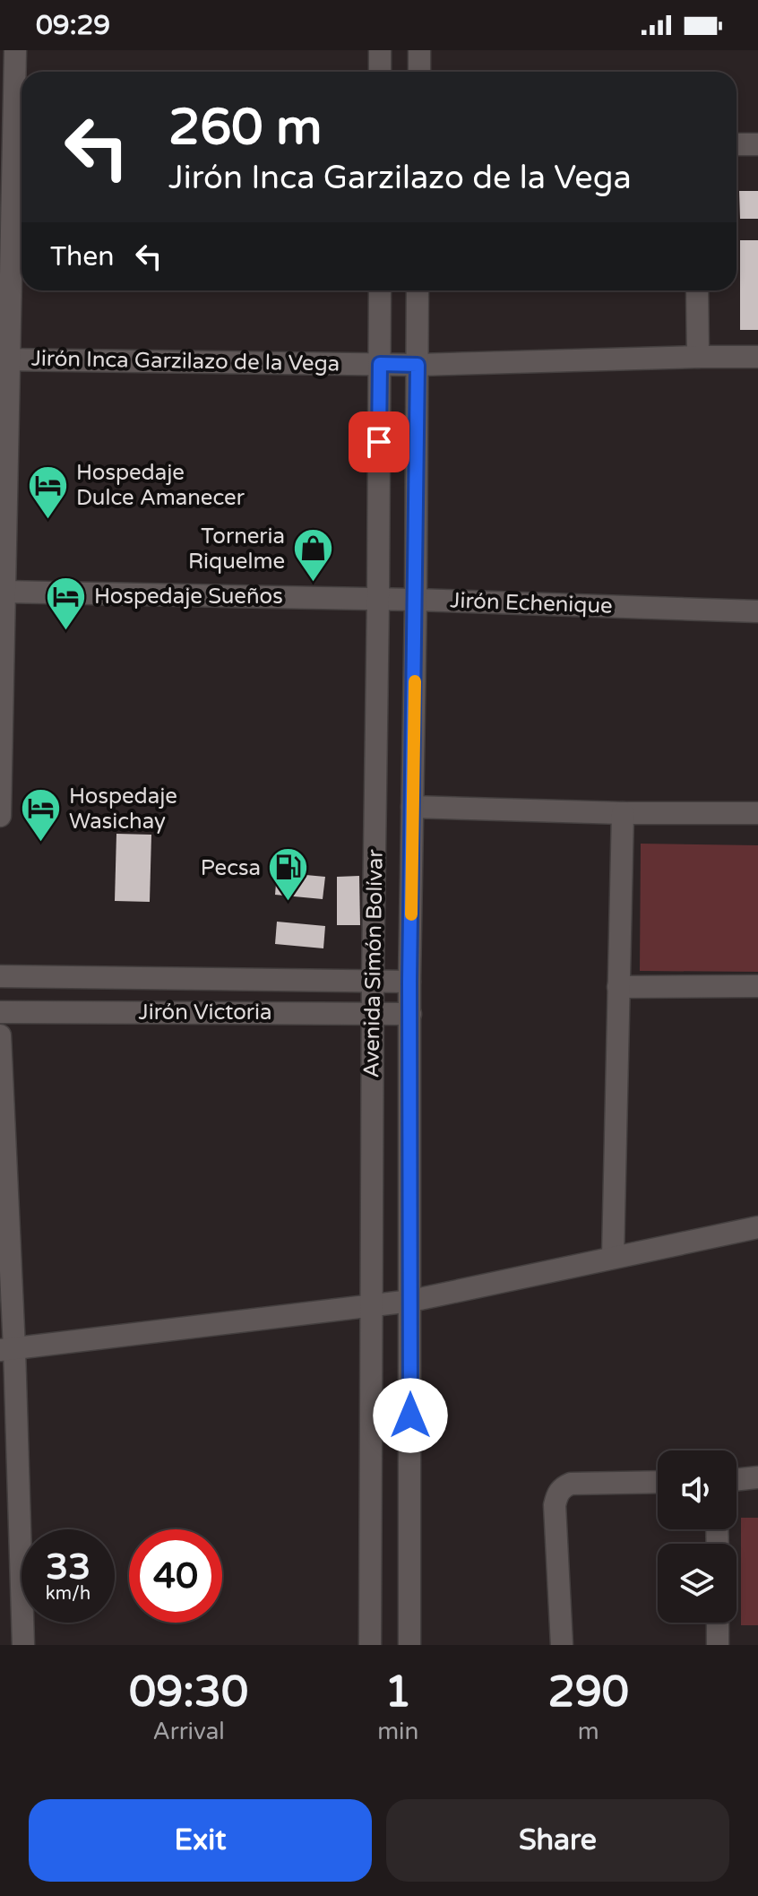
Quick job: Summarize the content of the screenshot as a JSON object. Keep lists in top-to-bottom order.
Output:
{
  "streets": {
    "street": [
      "Jirón Inca Garzilazo de la Vega",
      "Jirón Echenique",
      "Avenida Simón Bolívar",
      "Jirón Victoria"
    ]
  },
  "crossings": [
    ["Jirón Inca Garzilazo de la Vega", "Avenida Simón Bolívar"],
    ["Jirón Echenique", "Avenida Simón Bolívar"],
    ["Avenida Simón Bolívar", "Jirón Victoria"]
  ],
  "places": {
    "hotel": ["Hospedaje Dulce Amanecer", "Hospedaje Sueños", "Hospedaje Wasichay"],
    "shop": ["Torneria Riquelme"],
    "fuel station": ["Pecsa"]
  },
  "page": {
    "status": "09:29",
    "turn": ["260 m", "Jirón Inca Garzilazo de la Vega"],
    "then": "Then",
    "speed": "33 km/h",
    "limit": "40",
    "eta": [
      "09:30",
      "Arrival",
      "1",
      "min",
      "290",
      "m"
    ],
    "buttons": ["Exit", "Share"]
  }
}
